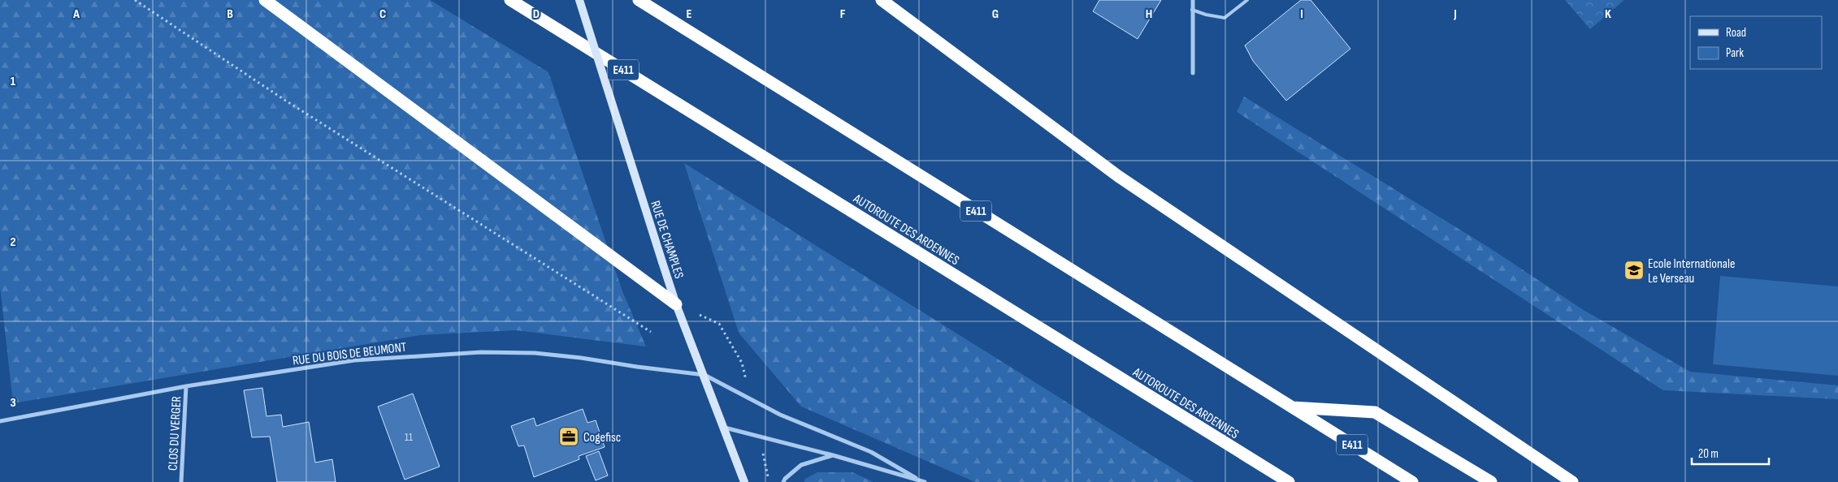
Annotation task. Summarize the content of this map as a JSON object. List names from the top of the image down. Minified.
{"streets":{"highway":["E411","AUTOROUTE DES ARDENNES"],"main road":["RUE DE CHAMPLES"],"street":["RUE DU BOIS DE BEUMONT","CLOS DU VERGER"]},"crossings":[["RUE DE CHAMPLES","RUE DU BOIS DE BEUMONT"],["RUE DU BOIS DE BEUMONT","CLOS DU VERGER"]],"places":{"school or university":["Ecole Internationale Le Verseau"],"office":["Cogefisc"]},"house_numbers":["11"],"legend":["Road","Park"],"scale_bar":"20 m","grid":{"columns":["A","B","C","D","E","F","G","H","I","J","K"],"rows":["1","2","3"]}}
